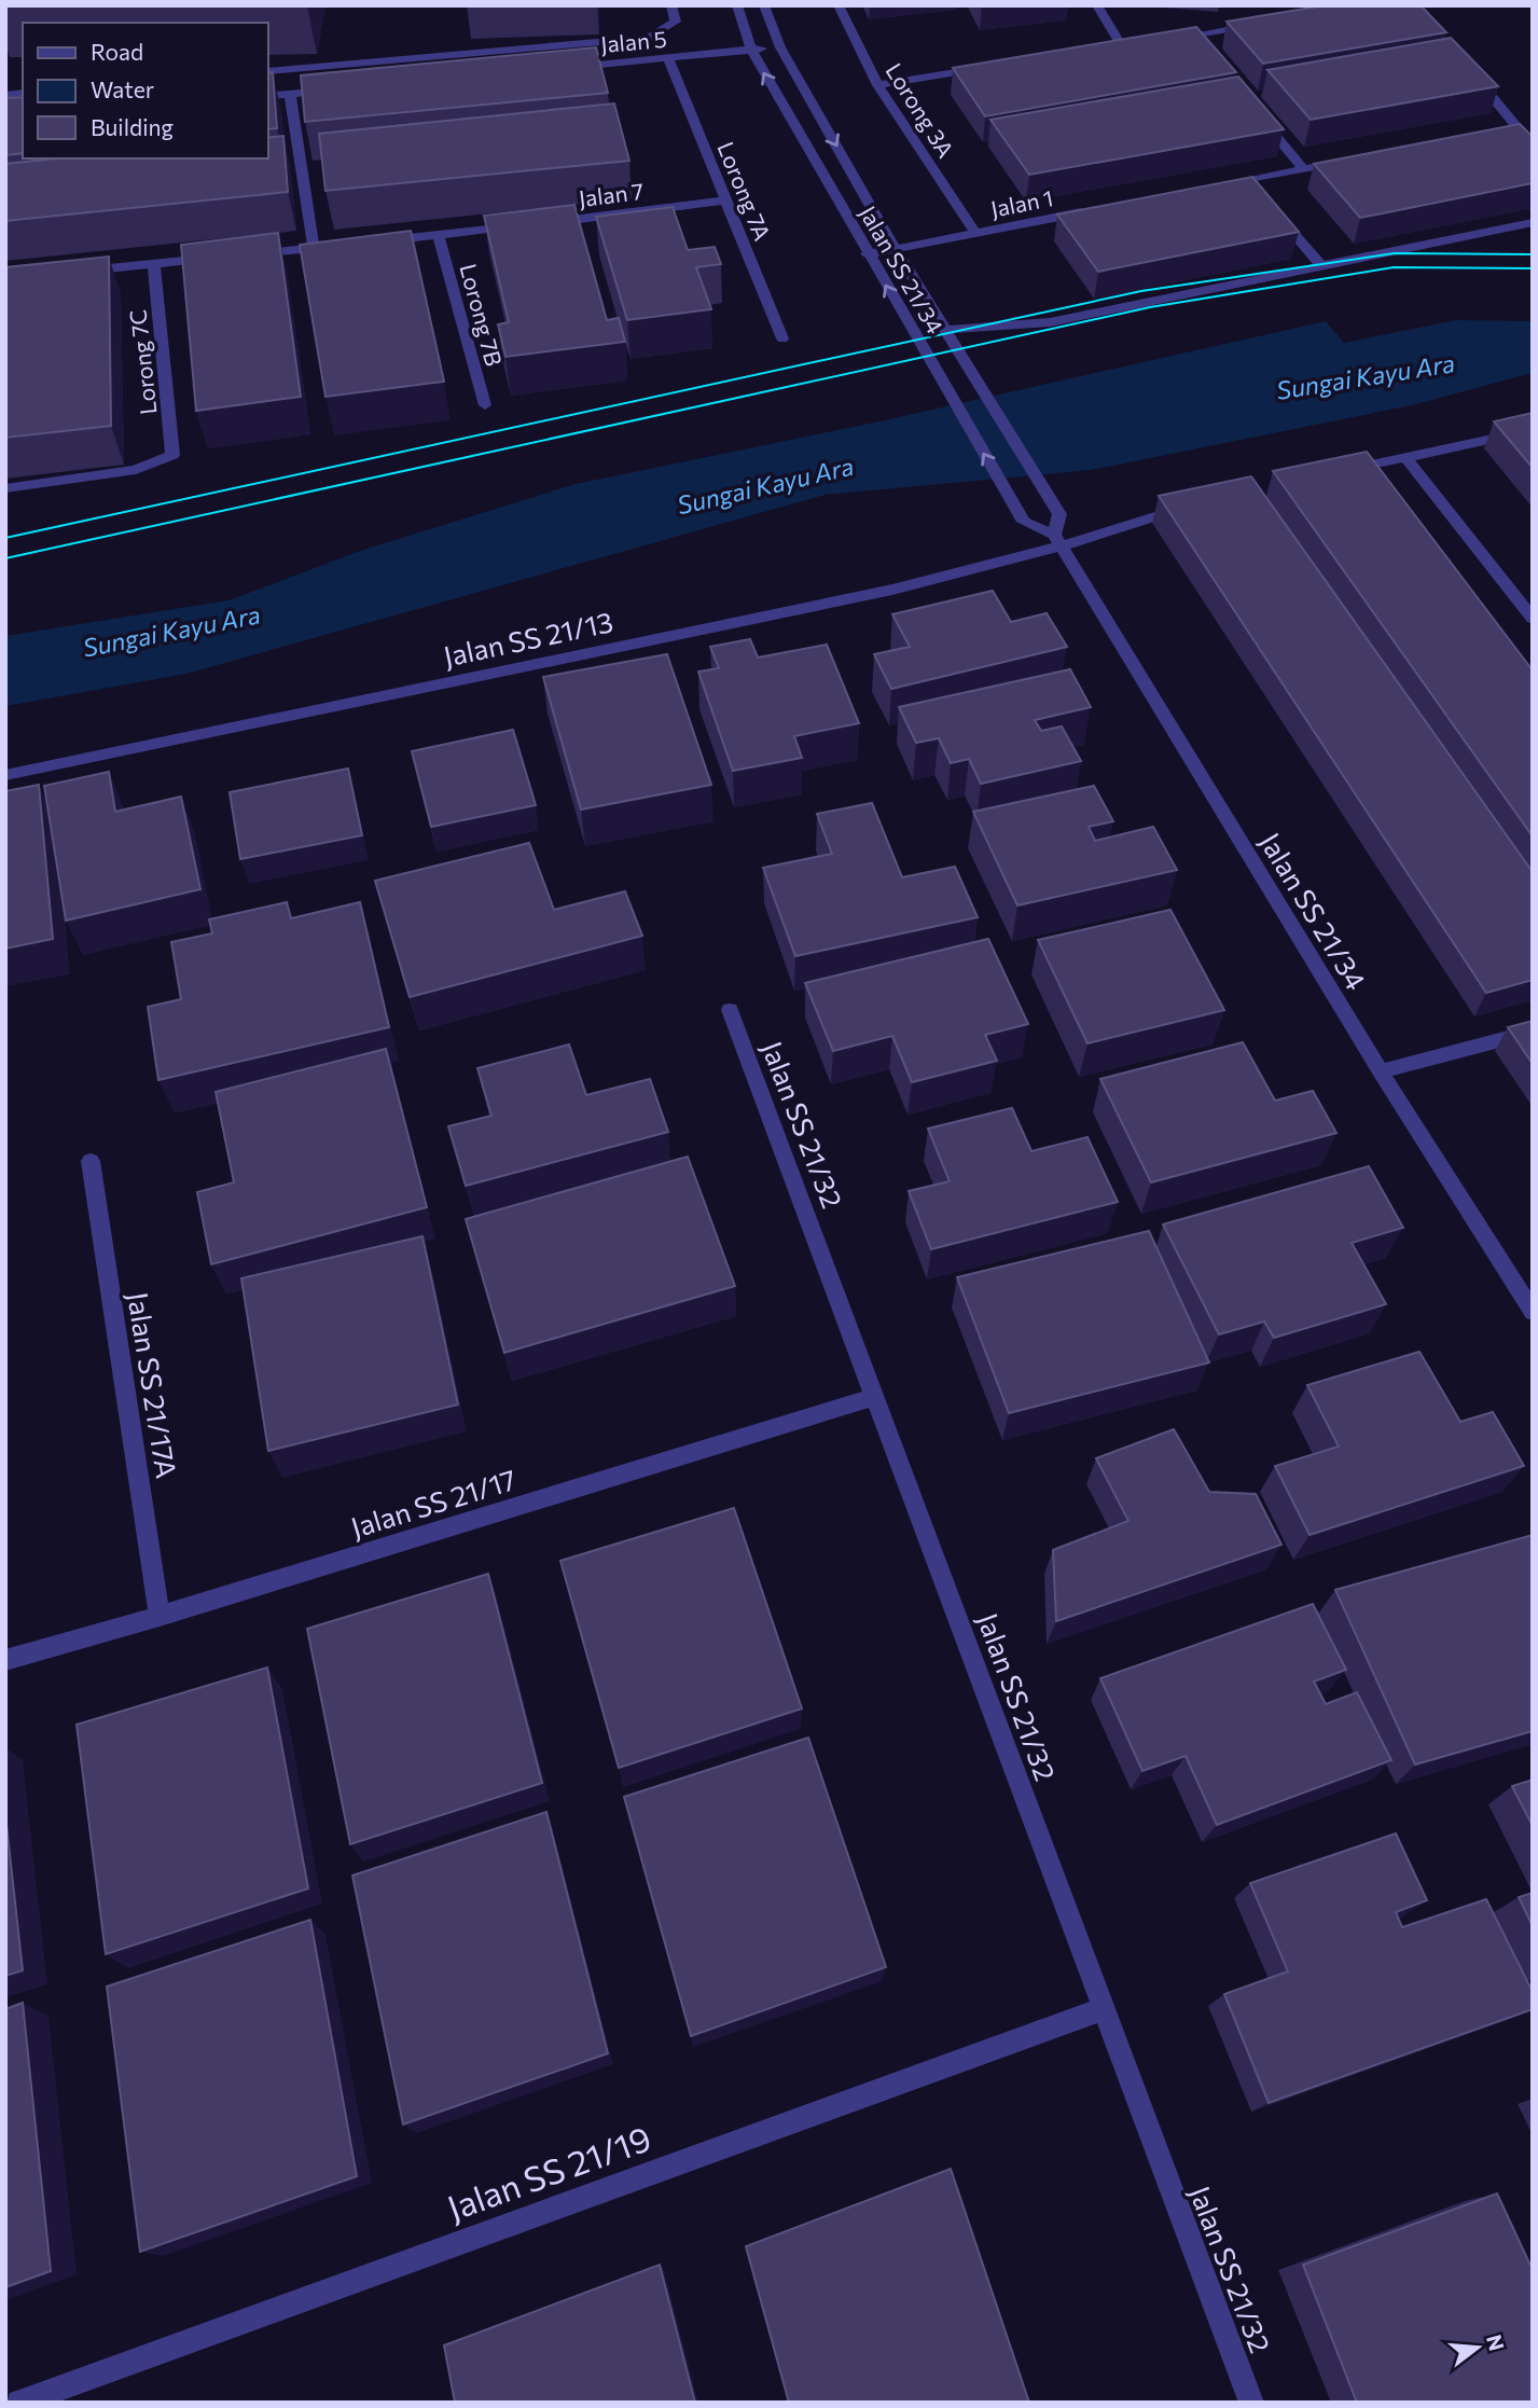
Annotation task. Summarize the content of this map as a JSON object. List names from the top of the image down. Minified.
{"streets":{"street":["Jalan 5","Lorong 3A","Lorong 7A","Jalan 7","Jalan 1","Jalan SS 21/34","Lorong 7B","Lorong 7C","Jalan SS 21/13","Jalan SS 21/32","Jalan SS 21/17A","Jalan SS 21/17","Jalan SS 21/19"]},"crossings":[["Jalan 5","Lorong 7A"],["Jalan 5","Jalan SS 21/34"],["Lorong 3A","Jalan 1"],["Lorong 7A","Jalan 7"],["Jalan 1","Jalan SS 21/34"],["Jalan SS 21/34","Jalan SS 21/13"],["Jalan SS 21/32","Jalan SS 21/17"],["Jalan SS 21/32","Jalan SS 21/19"],["Jalan SS 21/17A","Jalan SS 21/17"]],"water":["Sungai Kayu Ara"],"legend":["Road","Water","Building"],"north":"right"}
